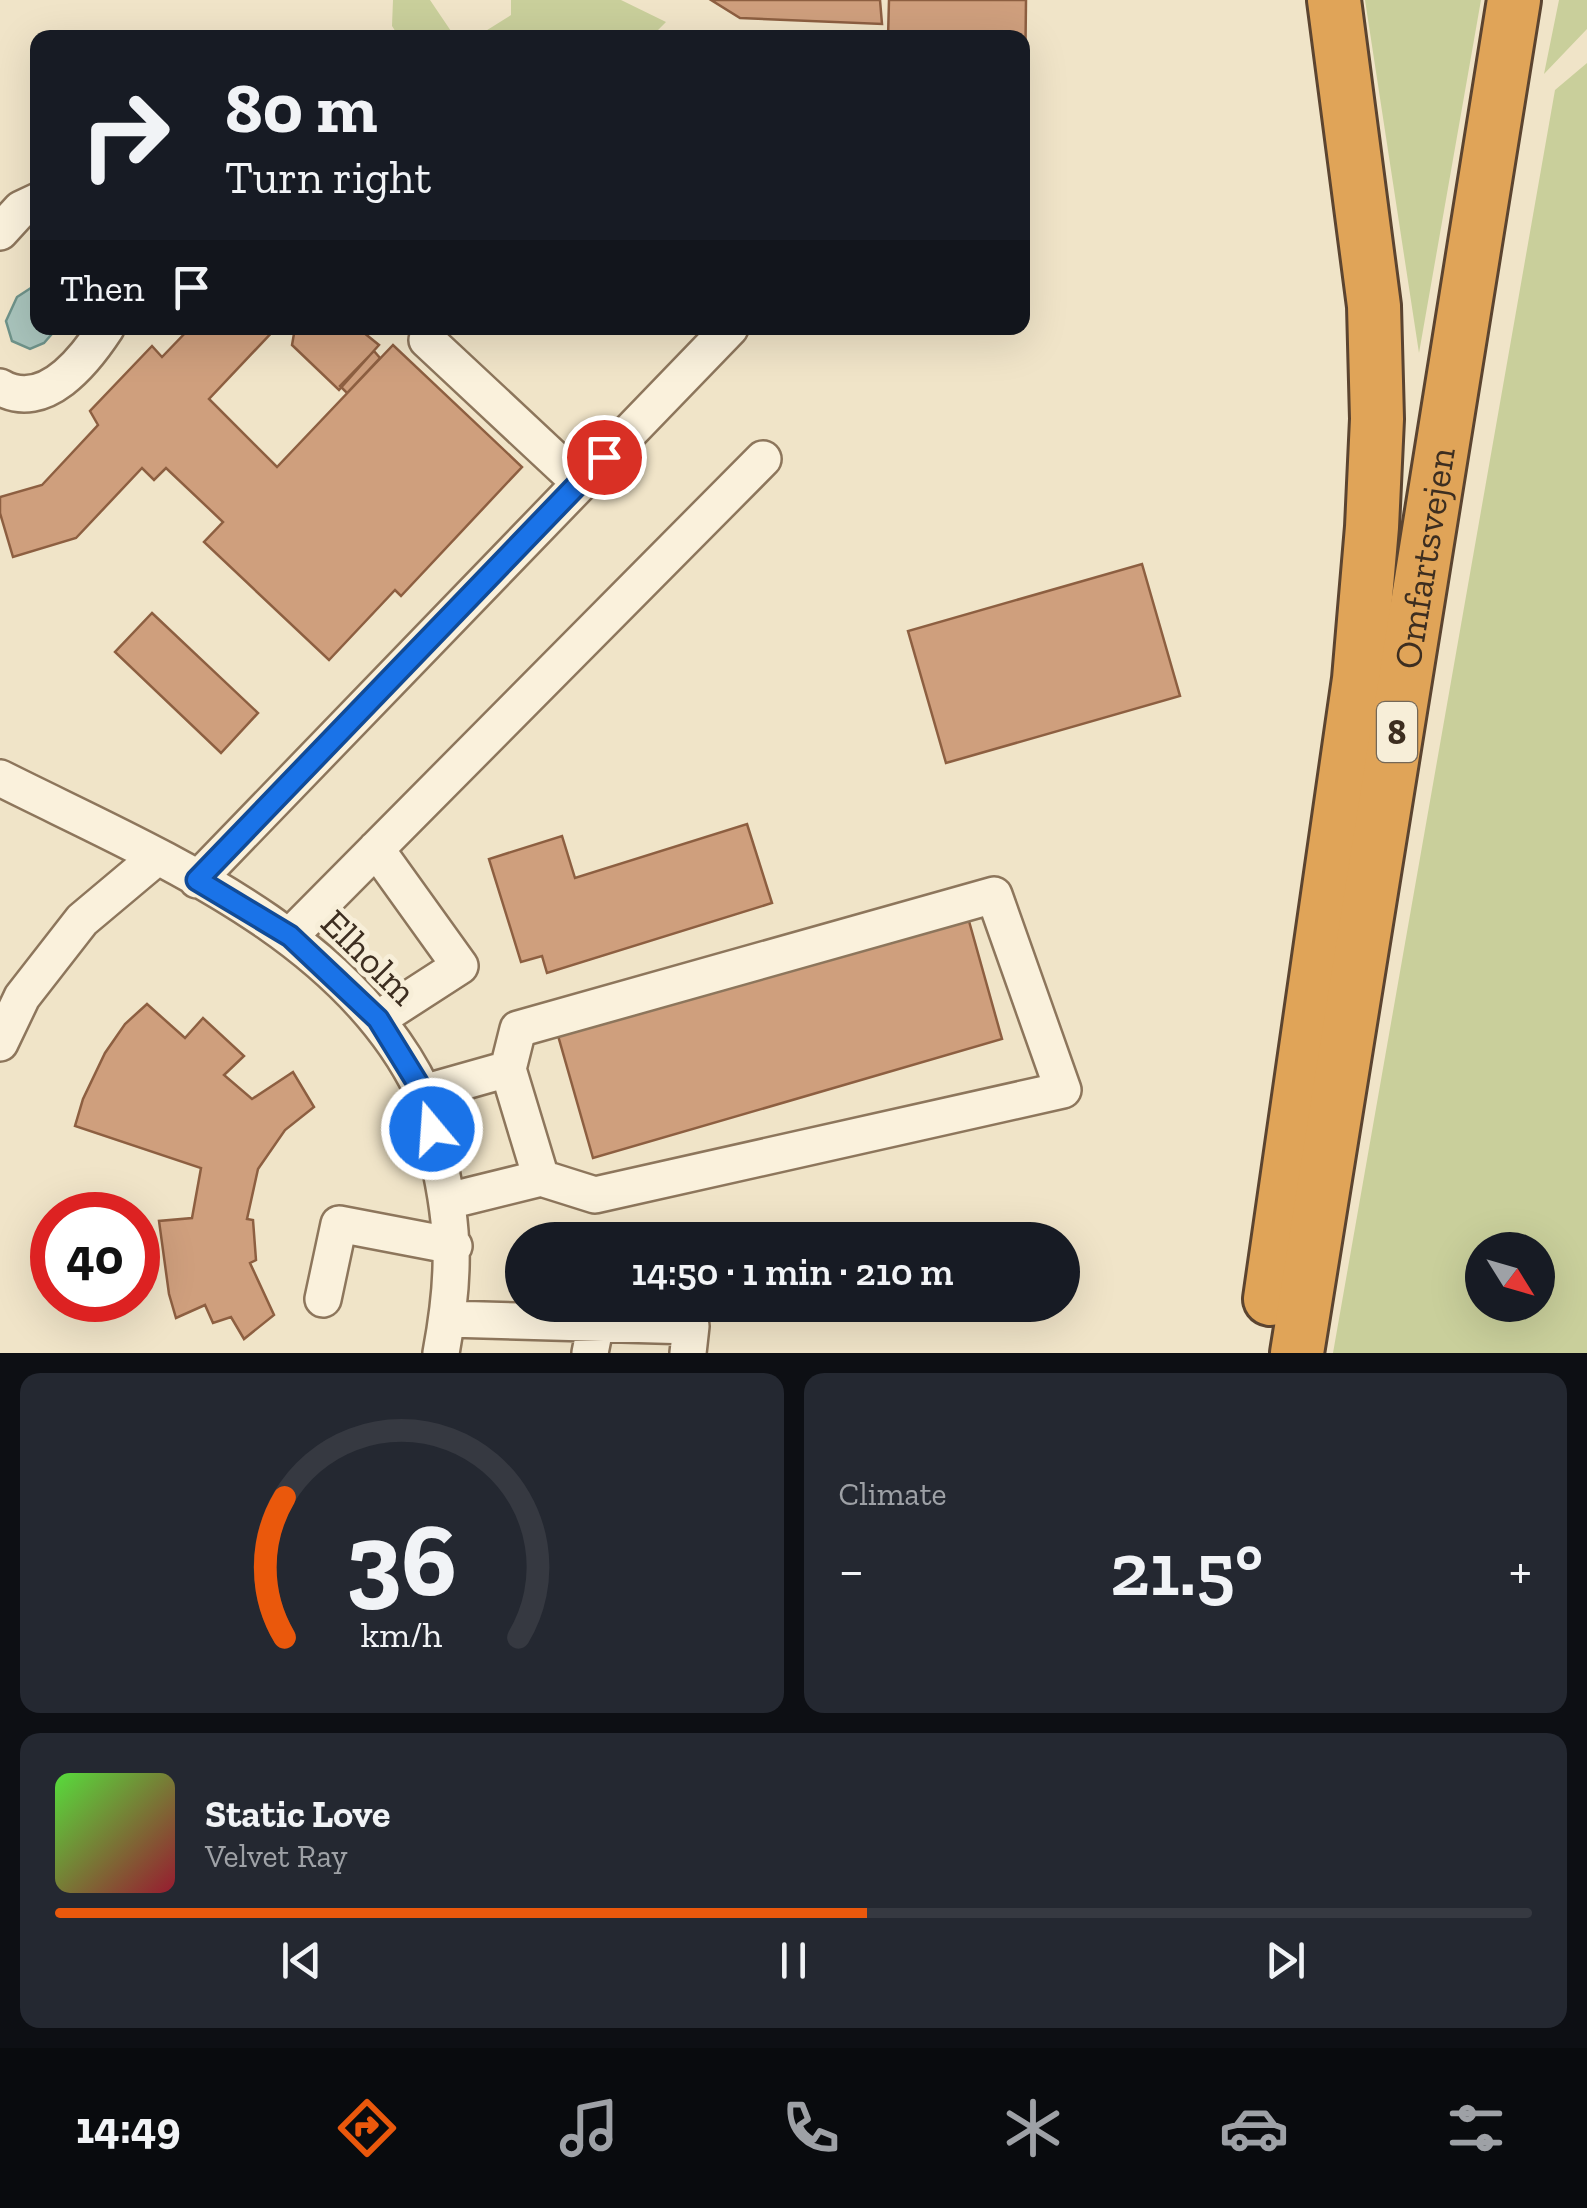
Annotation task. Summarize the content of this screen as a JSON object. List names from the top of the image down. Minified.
{"streets":{"highway":["Omfartsvejen","8"],"street":["Elholm"]},"north":"bottom right","page":{"turn":["80 m","Turn right"],"then":"Then","limit":"40","trip":"14:50 · 1 min · 210 m","tile":"Climate","heat":["−","21.5°","+"],"song":["Static Love","Velvet Ray"],"tabs":"14:49","gauge":["36","km/h"]}}
